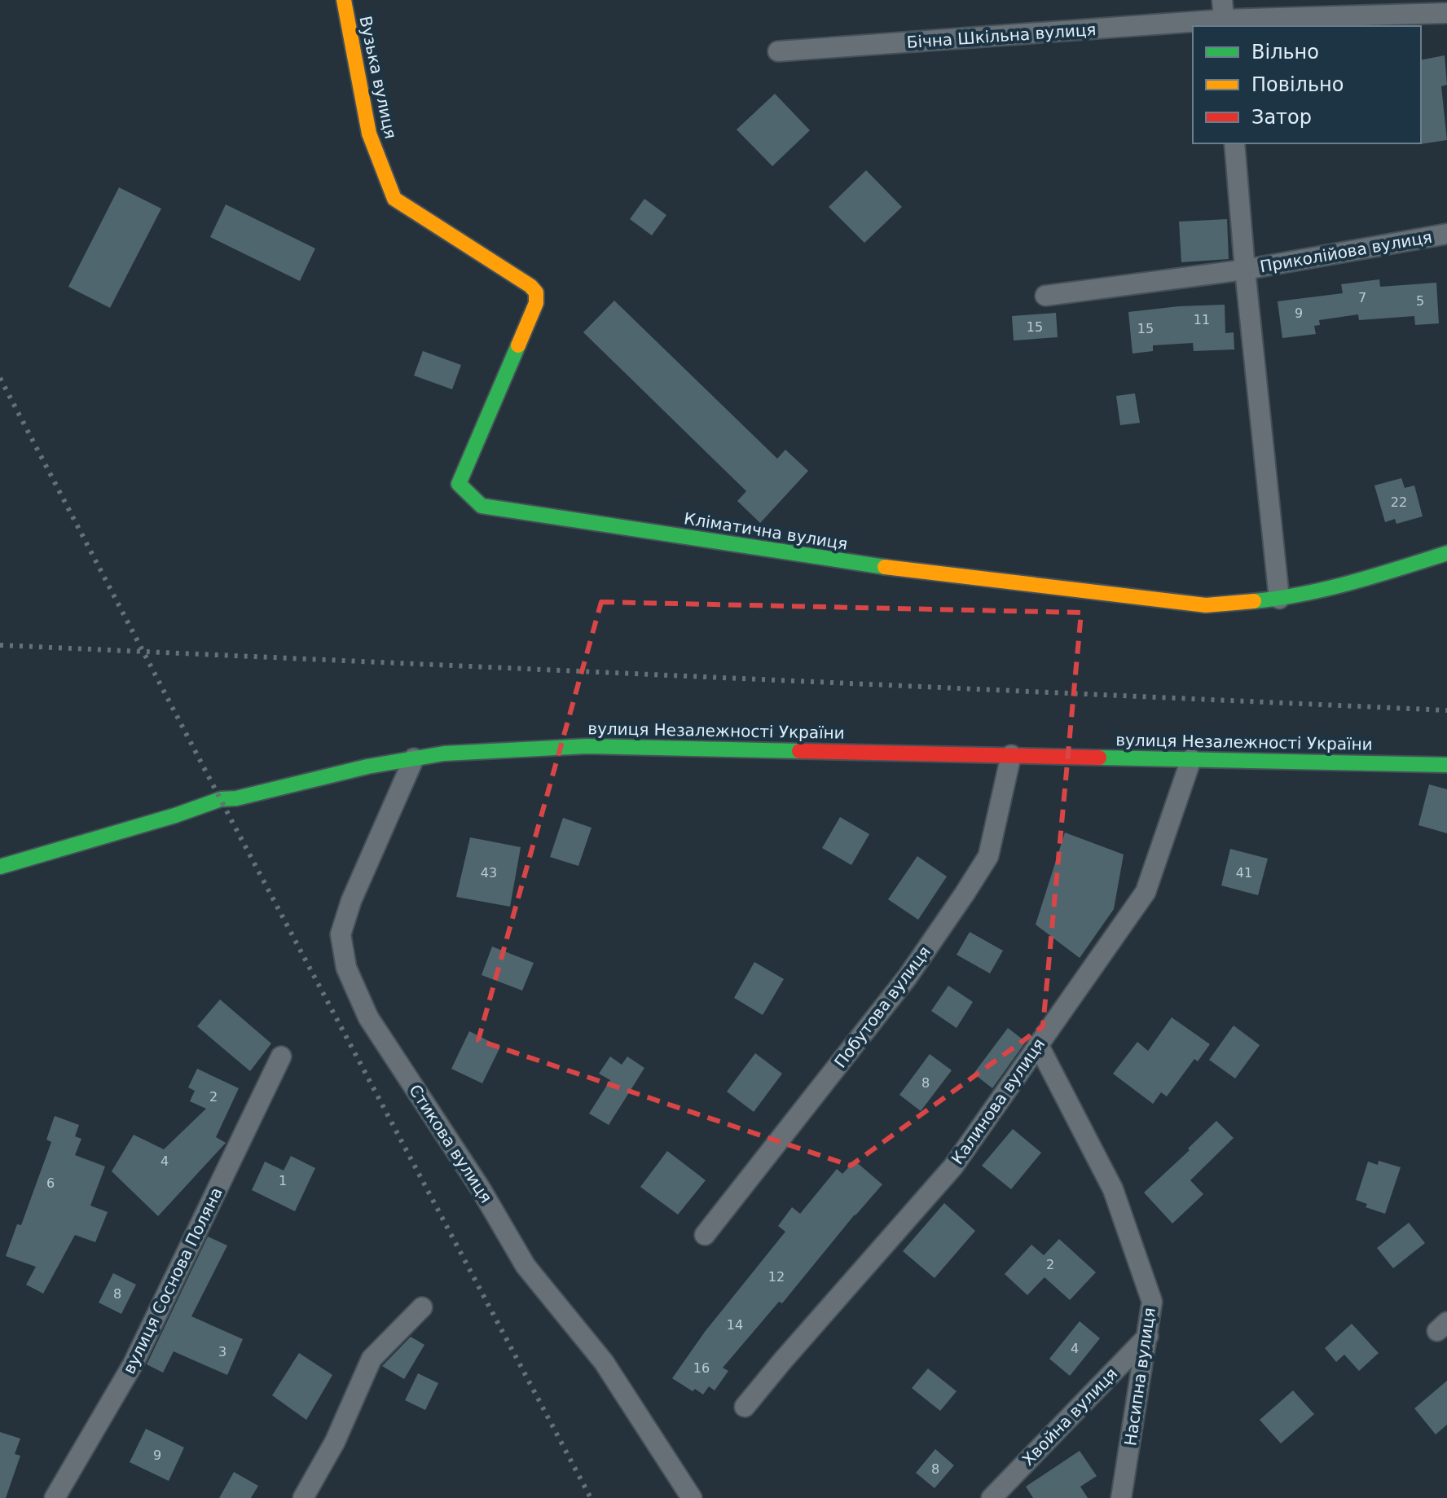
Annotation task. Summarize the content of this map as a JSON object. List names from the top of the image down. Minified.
{"streets":{"street":["Бічна Шкільна вулиця","Вузька вулиця","Приколійова вулиця","Кліматична вулиця","вулиця Незалежності України","Побутова вулиця","Калинова вулиця","Стикова вулиця","вулиця Соснова Поляна","Насипна вулиця","Хвойна вулиця"]},"crossings":[["Вузька вулиця","Кліматична вулиця"],["вулиця Незалежності України","Побутова вулиця"],["вулиця Незалежності України","Калинова вулиця"],["вулиця Незалежності України","Стикова вулиця"],["Калинова вулиця","Насипна вулиця"],["Насипна вулиця","Хвойна вулиця"]],"house_numbers":["7","5","9","11","15","15","22","43","41","8","2","4","1","6","2","12","8","14","4","3","16","9","8"],"legend":["Вільно","Повільно","Затор"]}
